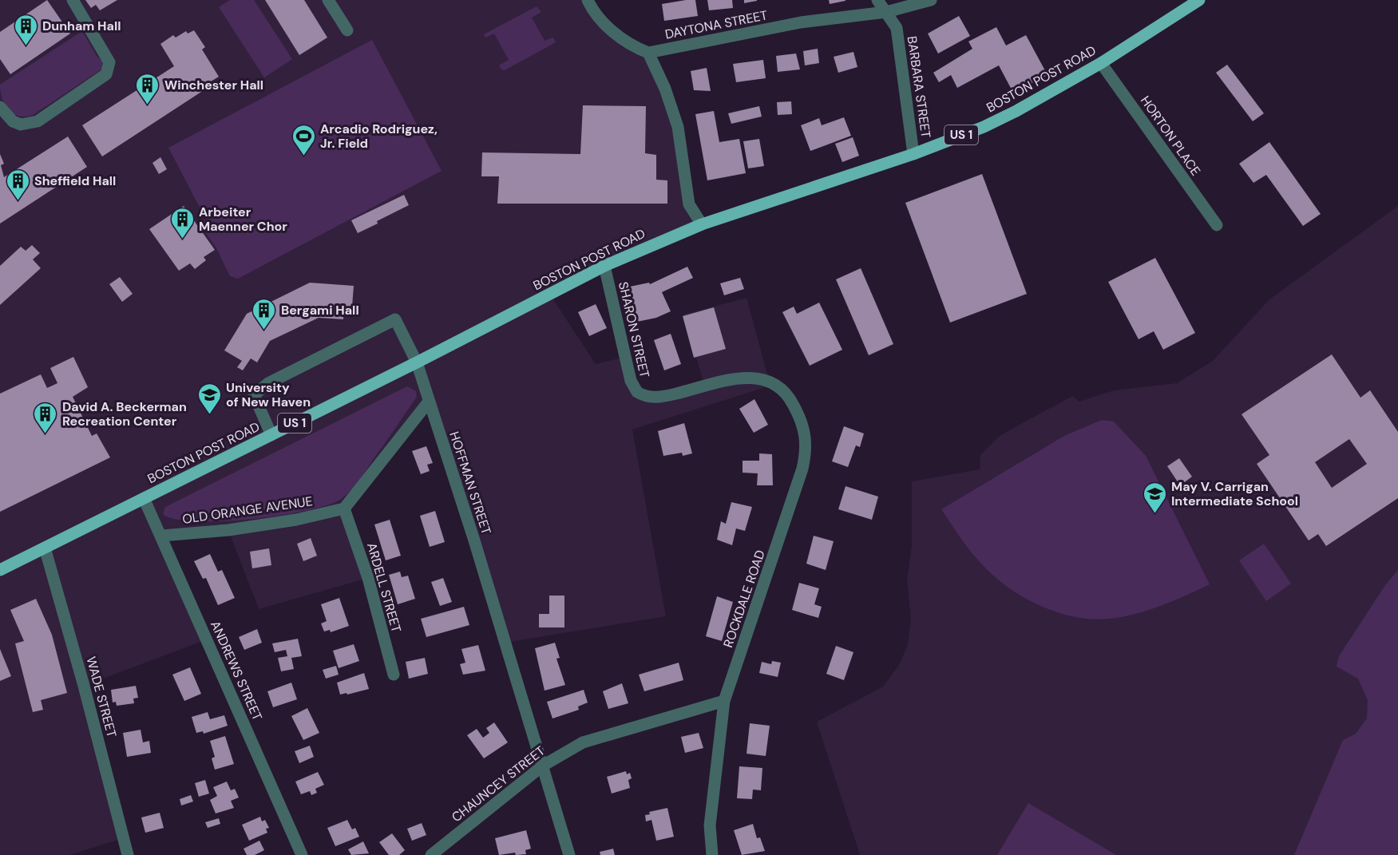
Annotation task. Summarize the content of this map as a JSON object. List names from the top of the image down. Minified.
{"streets":{"main road":["BOSTON POST ROAD","US 1"],"street":["DAYTONA STREET","BARBARA STREET","HORTON PLACE","SHARON STREET","HOFFMAN STREET","OLD ORANGE AVENUE","ARDELL STREET","ROCKDALE ROAD","ANDREWS STREET","WADE STREET","CHAUNCEY STREET"]},"crossings":[["DAYTONA STREET","BARBARA STREET"],["BOSTON POST ROAD","BARBARA STREET"],["BOSTON POST ROAD","HORTON PLACE"],["BOSTON POST ROAD","SHARON STREET"],["BOSTON POST ROAD","HOFFMAN STREET"],["BOSTON POST ROAD","ANDREWS STREET"],["BOSTON POST ROAD","WADE STREET"],["SHARON STREET","ROCKDALE ROAD"],["HOFFMAN STREET","CHAUNCEY STREET"],["OLD ORANGE AVENUE","ARDELL STREET"],["OLD ORANGE AVENUE","ANDREWS STREET"],["ROCKDALE ROAD","CHAUNCEY STREET"]],"places":{"building":["Dunham Hall","Winchester Hall","Sheffield Hall","Arbeiter Maenner Chor","Bergami Hall","David A. Beckerman Recreation Center"],"sports":["Arcadio Rodriguez, Jr. Field"],"school or university":["University of New Haven","May V. Carrigan Intermediate School"]}}
